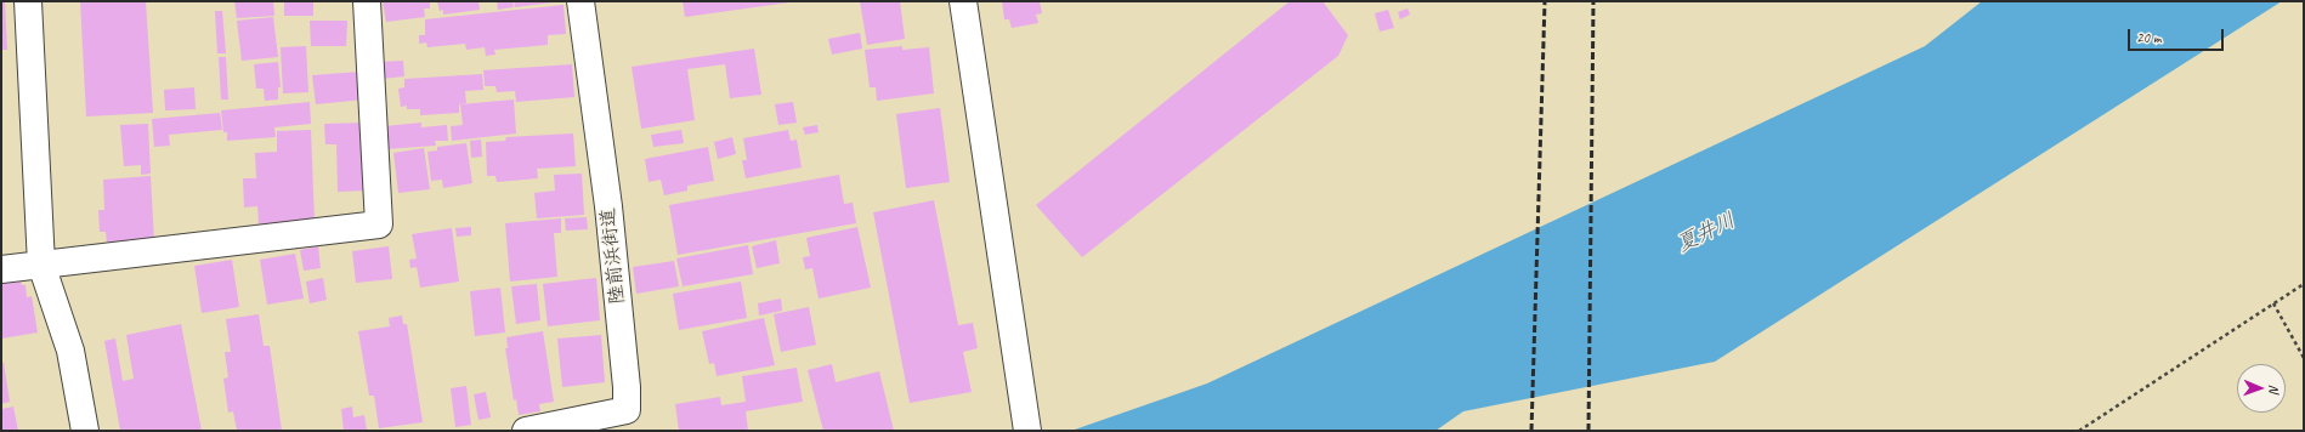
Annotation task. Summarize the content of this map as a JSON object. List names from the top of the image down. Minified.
{"streets":{"street":["陸前浜街道"]},"water":["夏井川"],"scale_bar":"20 m","north":"right"}
